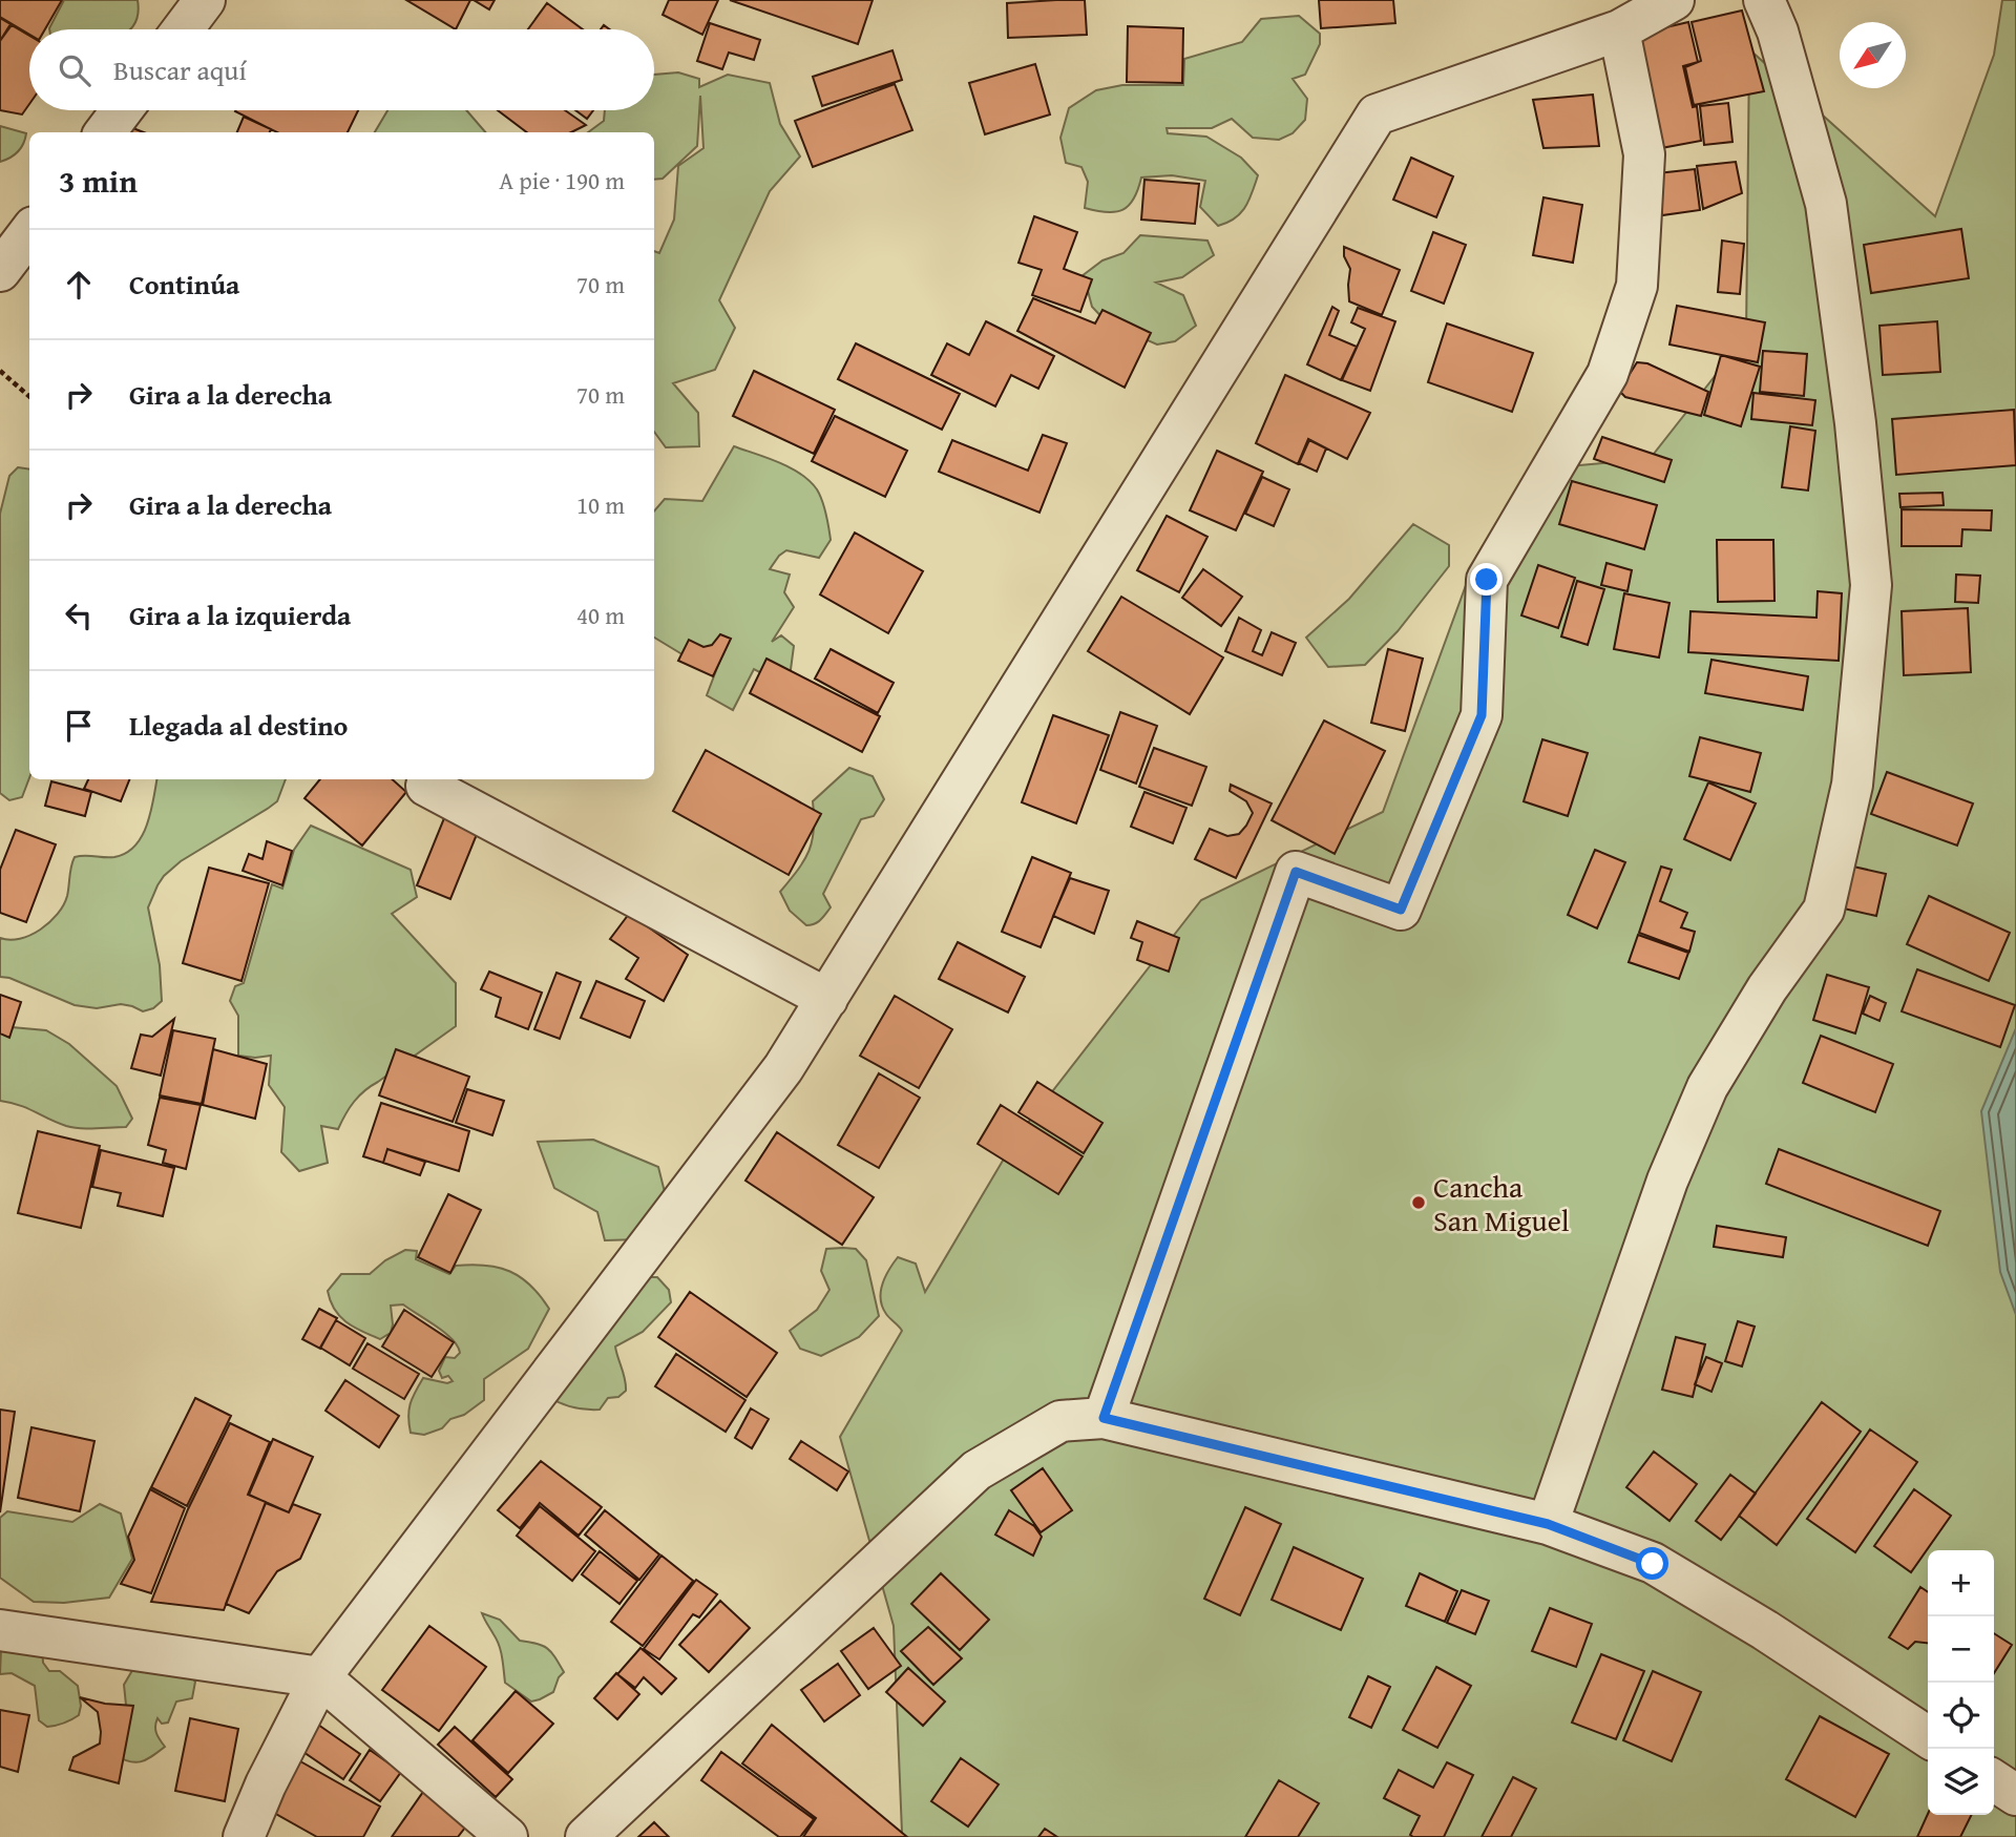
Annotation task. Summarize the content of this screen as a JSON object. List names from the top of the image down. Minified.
{"places":["Cancha San Miguel"],"north":"bottom left","page":{"search":"Buscar aquí","heading":["3 min","A pie · 190 m"],"list":[["Continúa","70 m"],["Gira a la derecha","70 m"],["Gira a la derecha","10 m"],["Gira a la izquierda","40 m"],"Llegada al destino"],"map_buttons":["+","−"]}}
